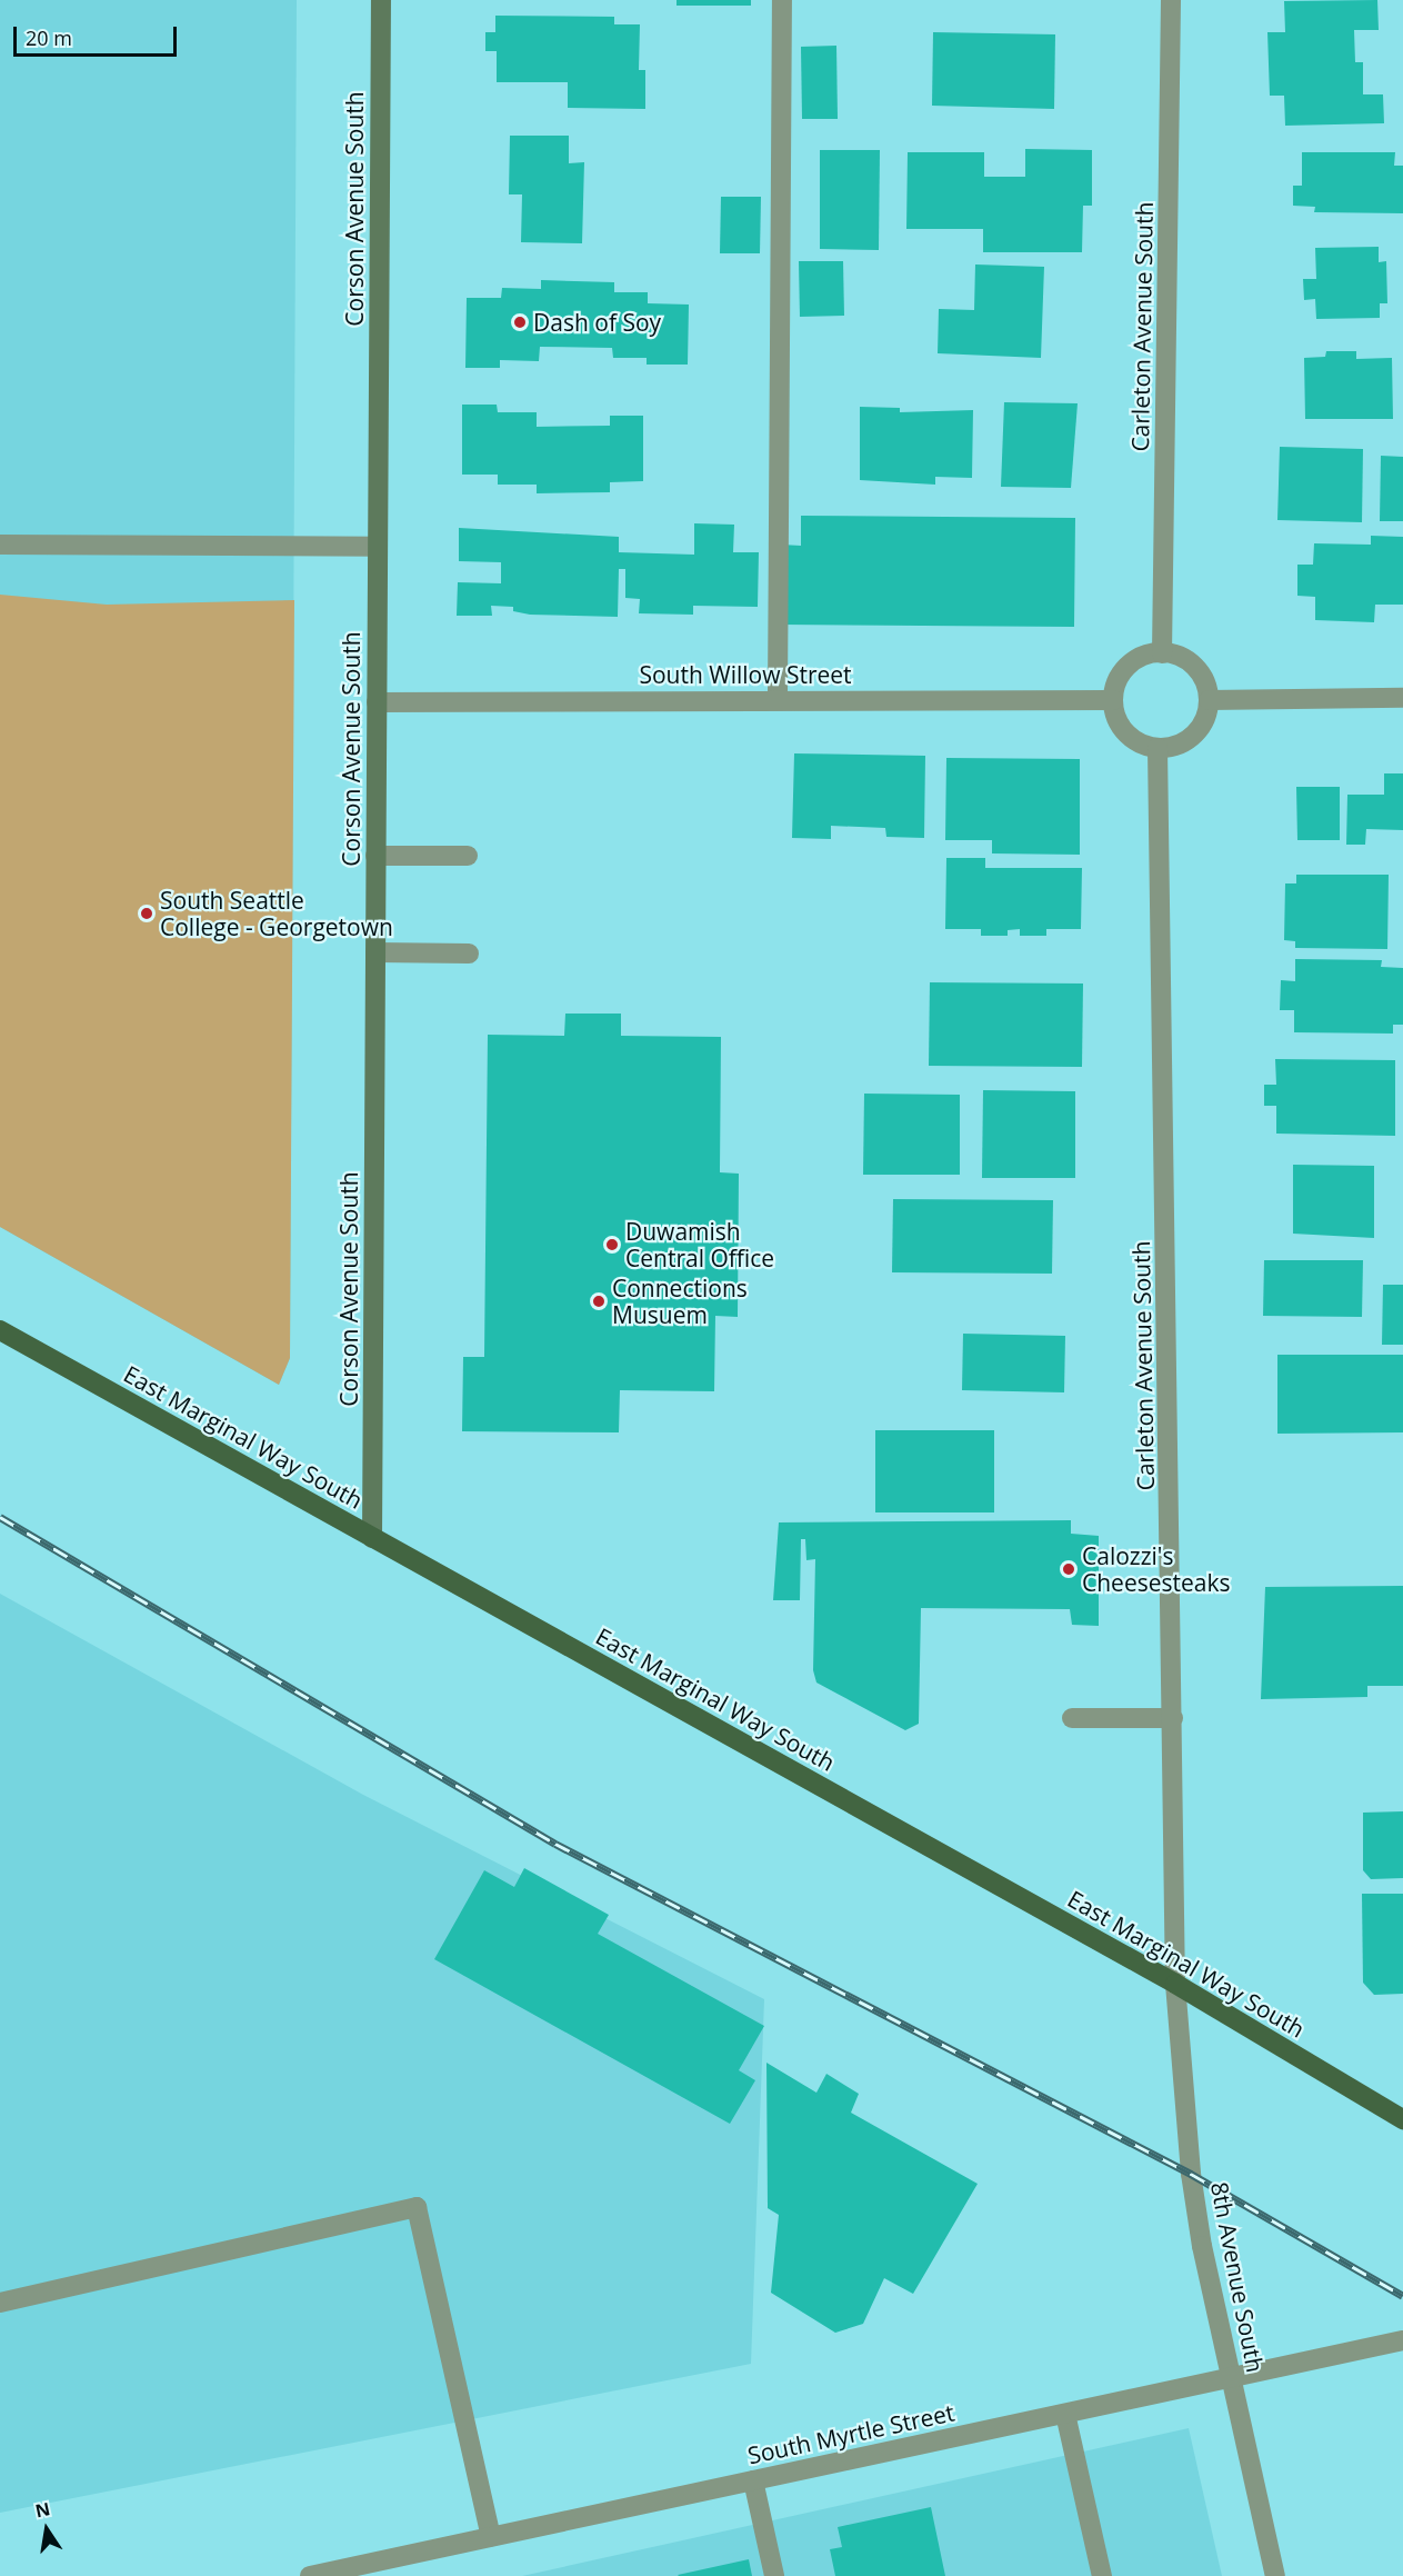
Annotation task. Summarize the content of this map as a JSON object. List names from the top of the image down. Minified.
{"streets":{"main road":["East Marginal Way South"],"street":["Corson Avenue South","Carleton Avenue South","South Willow Street","8th Avenue South","South Myrtle Street"]},"crossings":[["Corson Avenue South","South Willow Street"],["Corson Avenue South","East Marginal Way South"],["Carleton Avenue South","South Willow Street"],["Carleton Avenue South","East Marginal Way South"],["Carleton Avenue South","8th Avenue South"],["East Marginal Way South","8th Avenue South"],["8th Avenue South","South Myrtle Street"]],"places":["Dash of Soy","South Seattle College - Georgetown","Duwamish Central Office","Connections Musuem","Calozzi's Cheesesteaks"],"scale_bar":"20 m","north":"top"}
